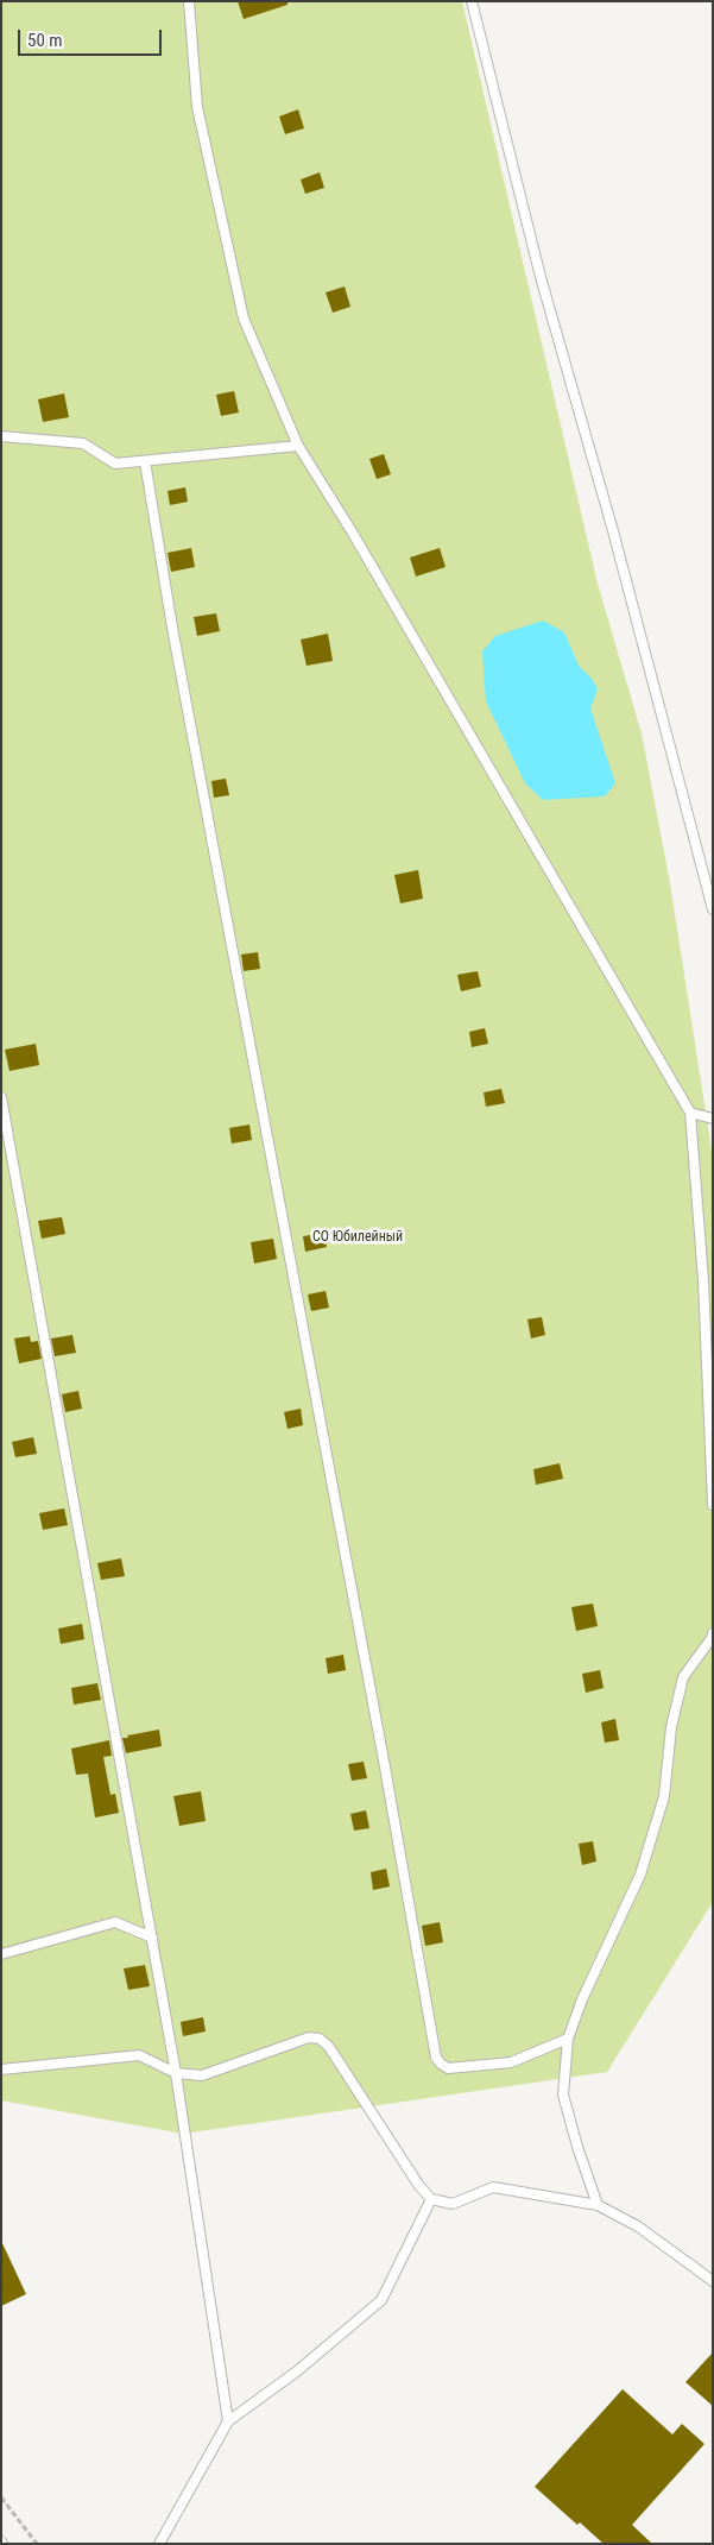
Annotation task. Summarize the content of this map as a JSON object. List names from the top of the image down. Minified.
{"parks":["СО Юбилейный"],"scale_bar":"50 m"}
